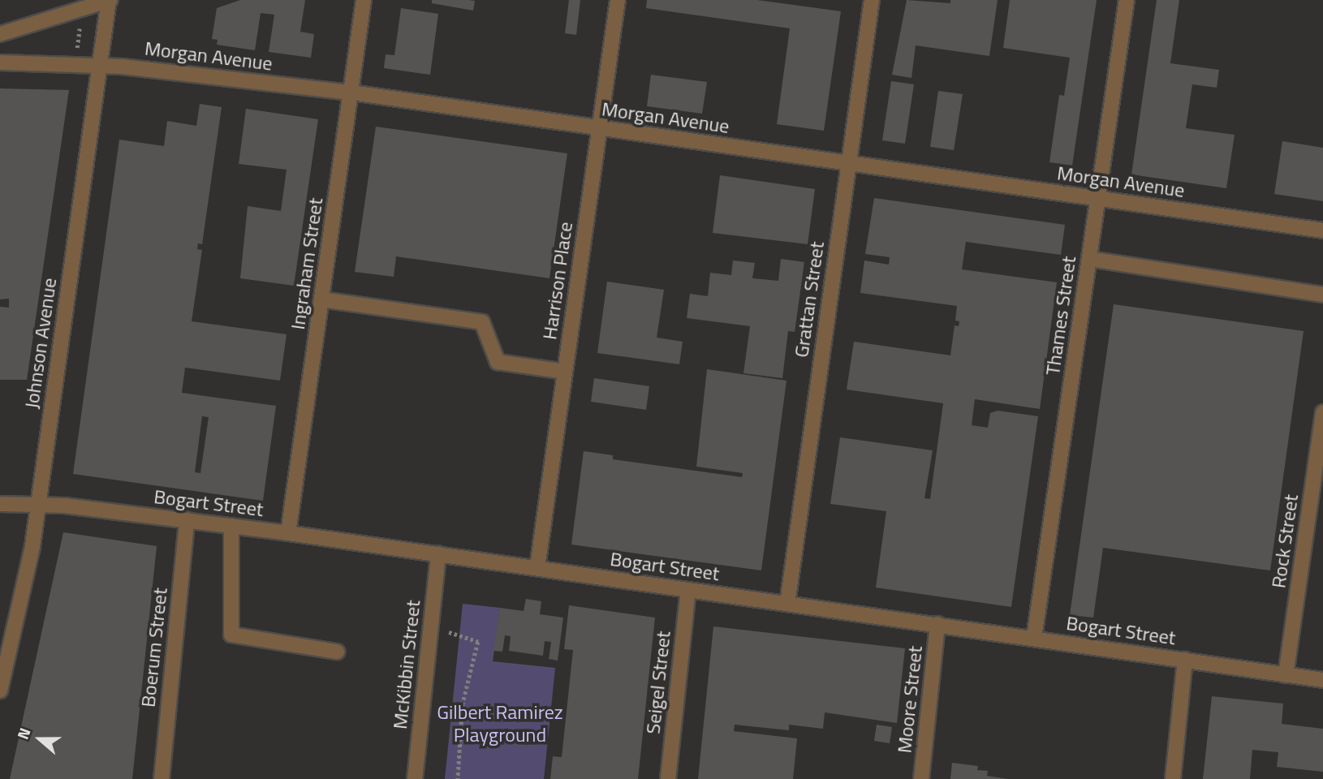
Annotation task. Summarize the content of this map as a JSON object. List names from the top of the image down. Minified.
{"streets":{"street":["Morgan Avenue","Ingraham Street","Harrison Place","Grattan Street","Thames Street","Johnson Avenue","Bogart Street","Rock Street","Boerum Street","McKibbin Street","Seigel Street","Moore Street"]},"crossings":[["Morgan Avenue","Ingraham Street"],["Morgan Avenue","Harrison Place"],["Morgan Avenue","Grattan Street"],["Morgan Avenue","Thames Street"],["Morgan Avenue","Johnson Avenue"],["Ingraham Street","Bogart Street"],["Harrison Place","Bogart Street"],["Grattan Street","Bogart Street"],["Thames Street","Bogart Street"],["Johnson Avenue","Bogart Street"],["Bogart Street","Rock Street"],["Bogart Street","Boerum Street"],["Bogart Street","McKibbin Street"],["Bogart Street","Seigel Street"],["Bogart Street","Moore Street"]],"parks":["Gilbert Ramirez Playground"],"north":"left"}
